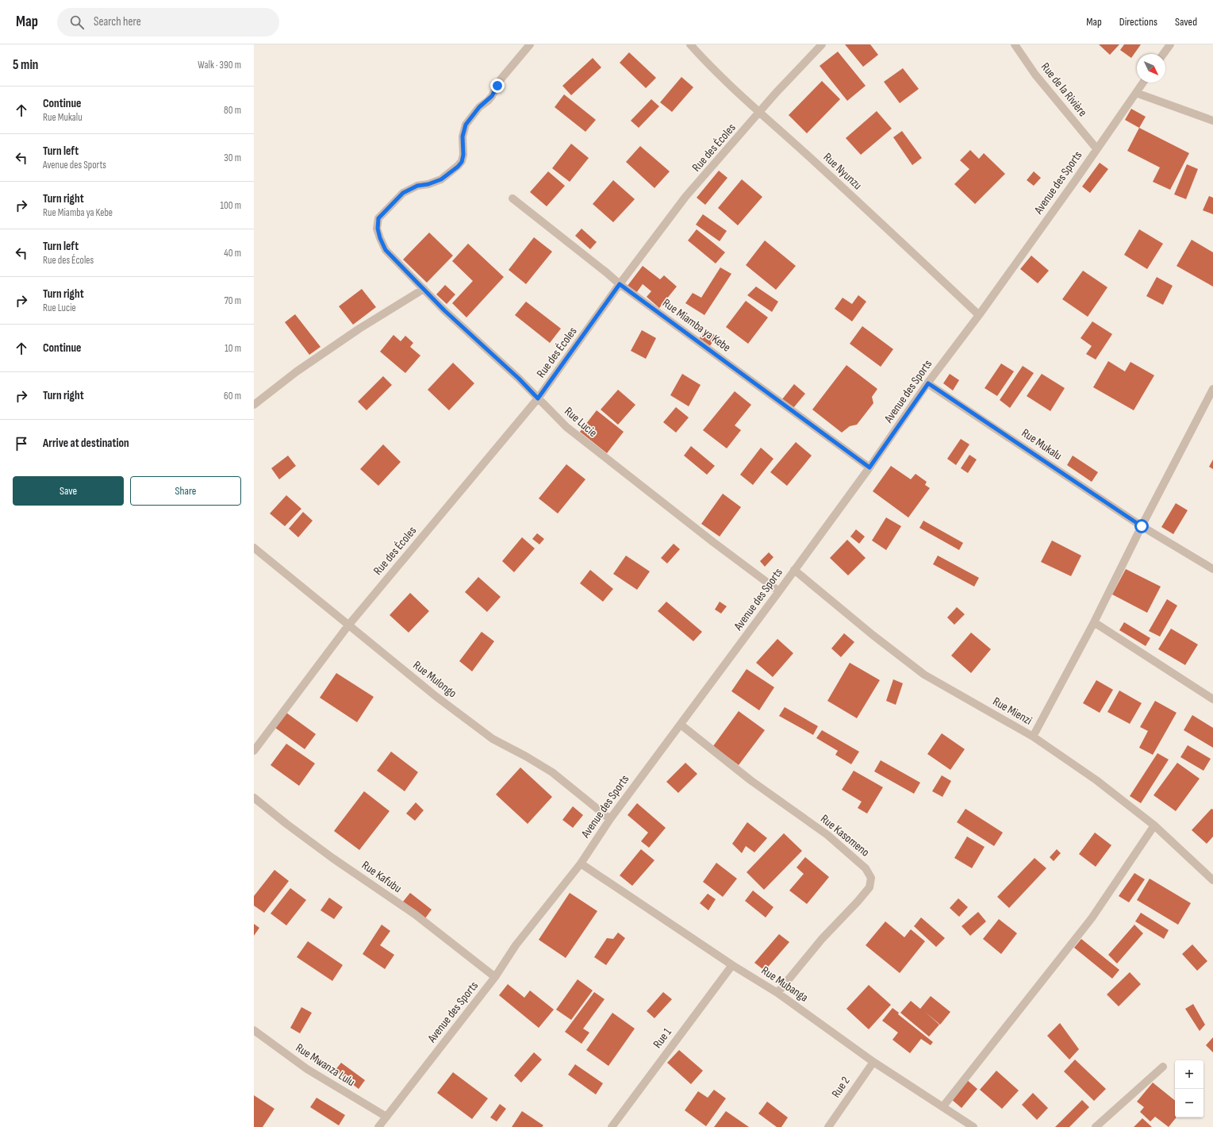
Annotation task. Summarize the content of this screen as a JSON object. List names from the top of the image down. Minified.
{"streets":{"street":["Rue de la Rivière","Rue des Écoles","Rue Nyunzu","Avenue des Sports","Rue Miamba ya Kebe","Rue Lucie","Rue Mukalu","Rue Mulongo","Rue Mienzi","Rue Kasomeno","Rue Kafubu","Rue Mubanga","Rue 1","Rue Mwanza Lulu","Rue 2"]},"crossings":[["Rue de la Rivière","Avenue des Sports"],["Rue des Écoles","Rue Nyunzu"],["Rue des Écoles","Rue Miamba ya Kebe"],["Rue des Écoles","Rue Lucie"],["Rue des Écoles","Rue Mulongo"],["Rue Nyunzu","Avenue des Sports"],["Avenue des Sports","Rue Miamba ya Kebe"],["Avenue des Sports","Rue Lucie"],["Avenue des Sports","Rue Mukalu"],["Avenue des Sports","Rue Mulongo"],["Avenue des Sports","Rue Mienzi"],["Avenue des Sports","Rue Kasomeno"],["Avenue des Sports","Rue Kafubu"],["Avenue des Sports","Rue Mubanga"],["Avenue des Sports","Rue Mwanza Lulu"],["Rue Kasomeno","Rue Mubanga"],["Rue Mubanga","Rue 1"],["Rue Mubanga","Rue 2"]],"north":"bottom right","page":{"header":"Map","search":"Search here","nav":["Map","Directions","Saved"],"heading":["5 min","Walk · 390 m"],"list":[["Continue","Rue Mukalu","80 m"],["Turn left","Avenue des Sports","30 m"],["Turn right","Rue Miamba ya Kebe","100 m"],["Turn left","Rue des Écoles","40 m"],["Turn right","Rue Lucie","70 m"],["Continue","10 m"],["Turn right","60 m"],"Arrive at destination"],"buttons":["Save","Share"],"map_buttons":["+","−"]}}
